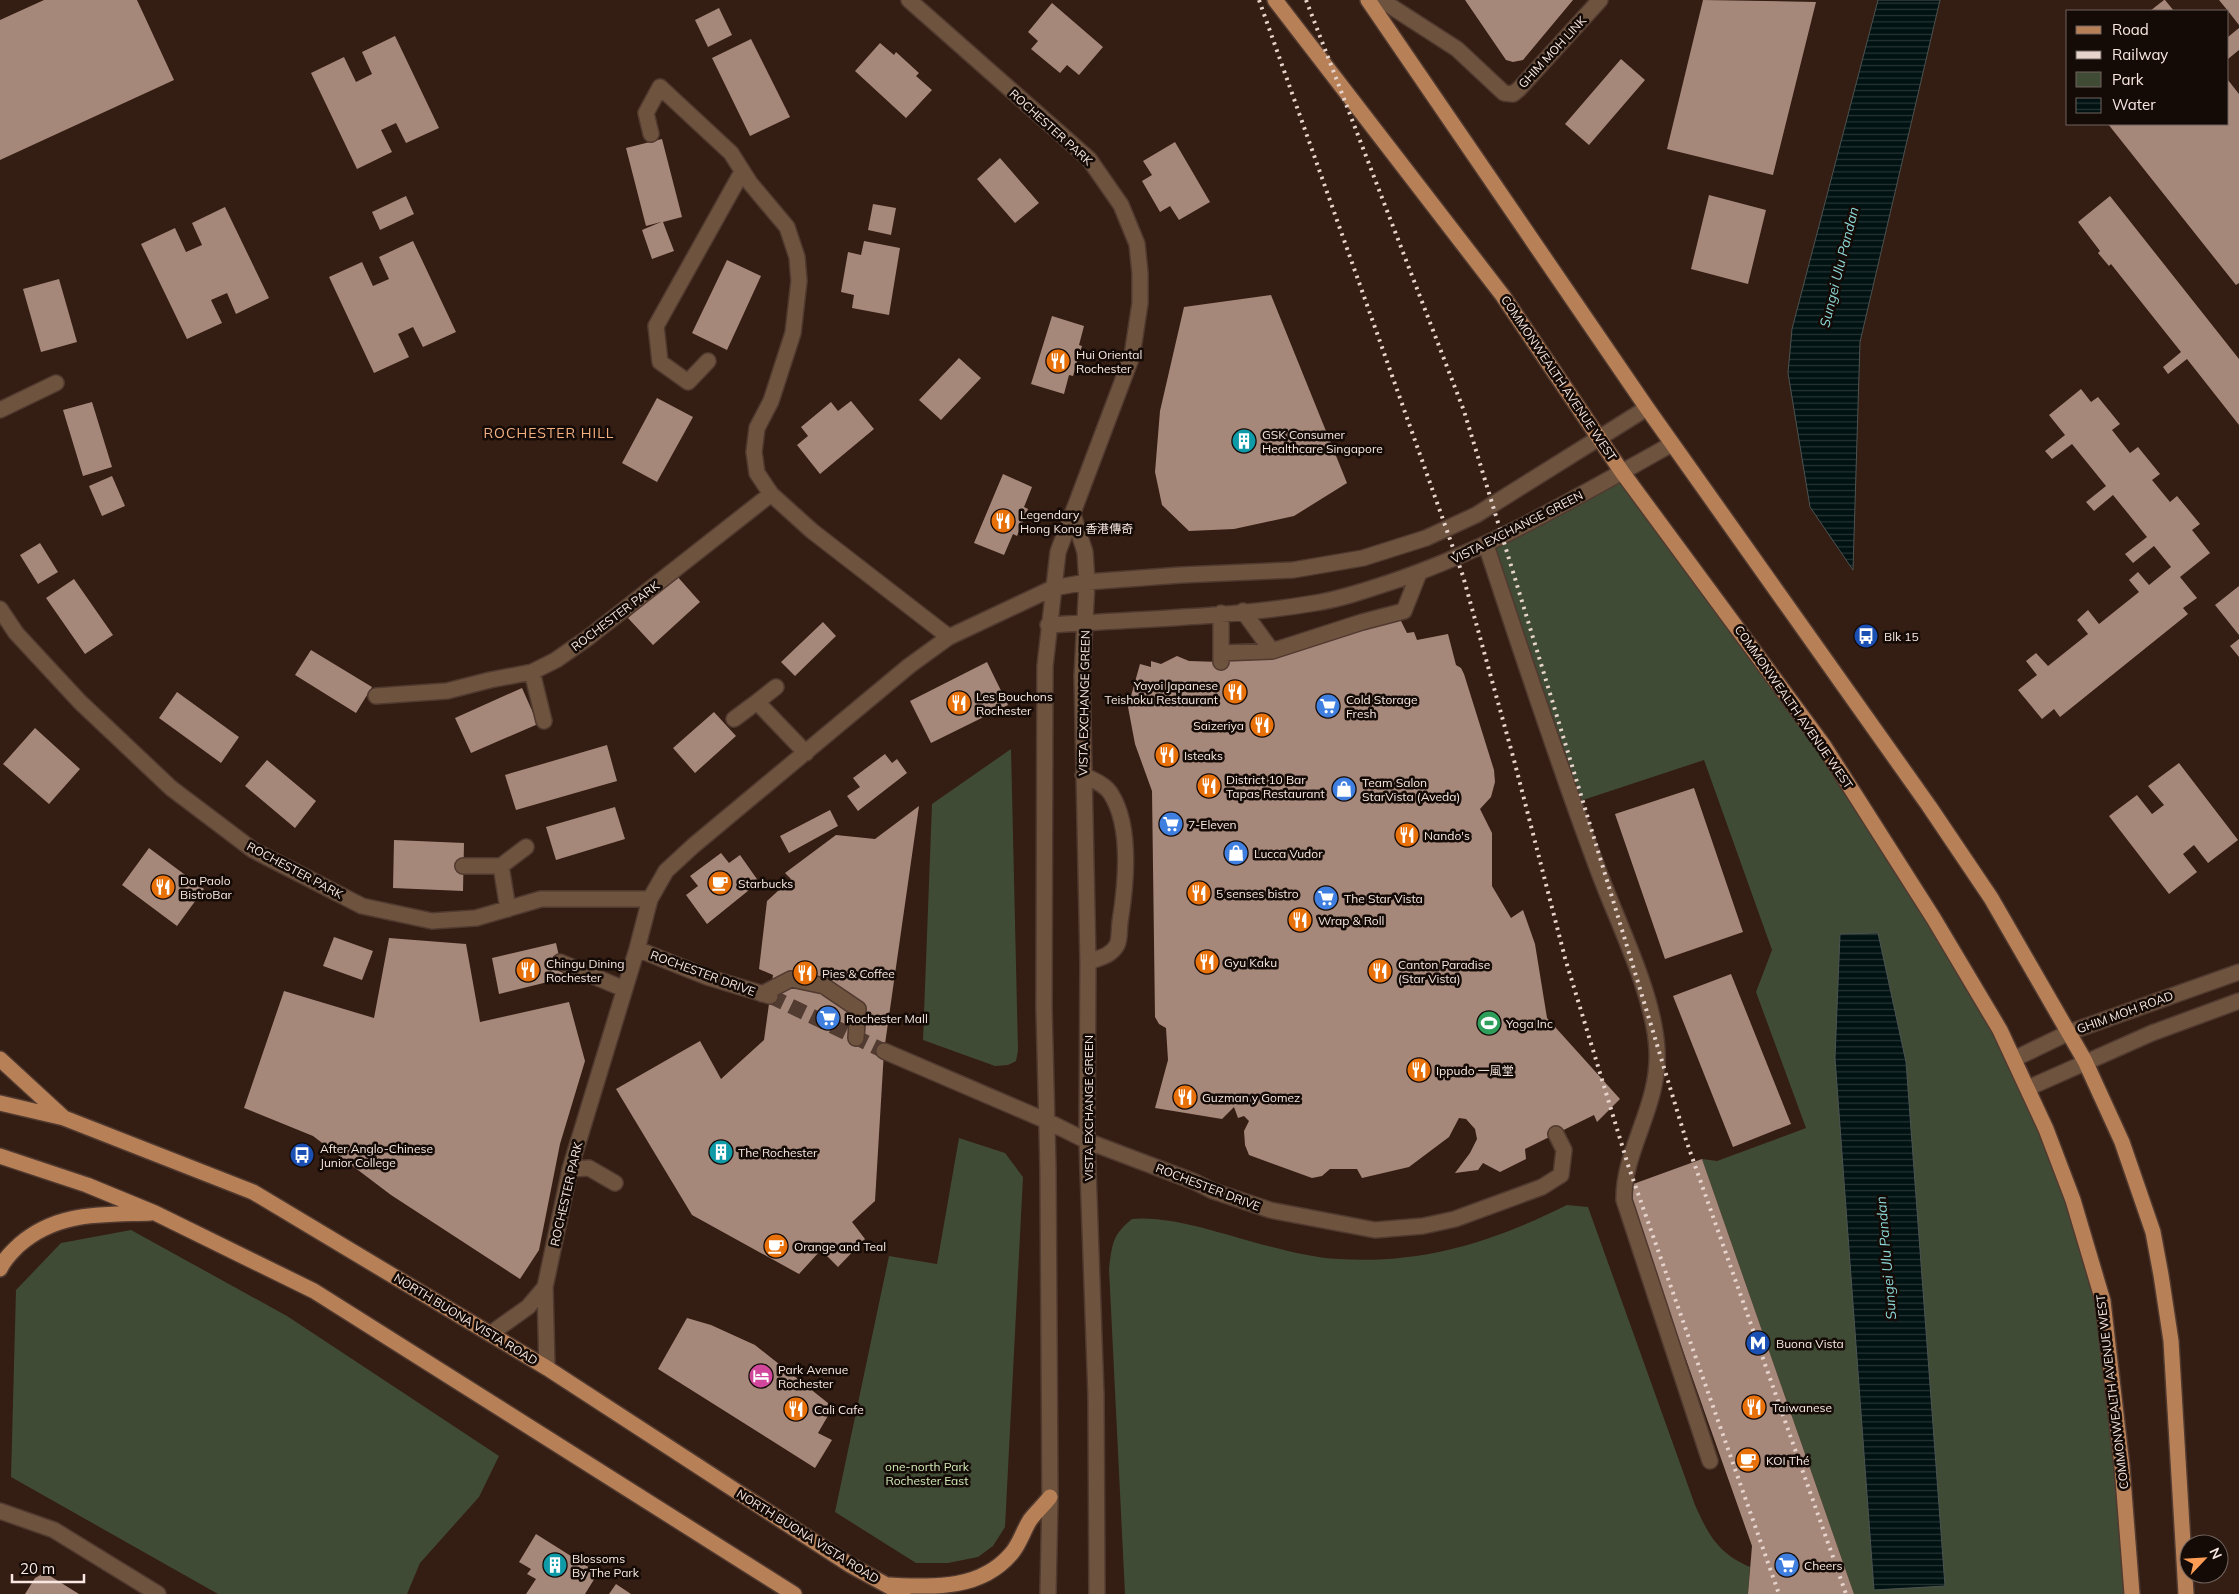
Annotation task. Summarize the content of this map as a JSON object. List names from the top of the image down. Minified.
{"streets":{"main road":["COMMONWEALTH AVENUE WEST","NORTH BUONA VISTA ROAD"],"street":["GHIM MOH LINK","ROCHESTER PARK","VISTA EXCHANGE GREEN","ROCHESTER DRIVE","GHIM MOH ROAD"]},"crossings":[["ROCHESTER PARK","ROCHESTER DRIVE"],["ROCHESTER PARK","NORTH BUONA VISTA ROAD"],["COMMONWEALTH AVENUE WEST","VISTA EXCHANGE GREEN"],["COMMONWEALTH AVENUE WEST","GHIM MOH ROAD"],["VISTA EXCHANGE GREEN","ROCHESTER DRIVE"]],"districts":["ROCHESTER HILL"],"water":["Sungei Ulu Pandan"],"parks":["one-north Park Rochester East"],"places":{"restaurant":["Hui Oriental Rochester","Legendary Hong Kong 香港傳奇","Yayoi Japanese Teishoku Restaurant","Les Bouchons Rochester","Saizeriya","Isteaks","District 10 Bar Tapas Restaurant","Nando's","Da Paolo BistroBar","5 senses bistro","Wrap & Roll","Gyu Kaku","Chingu Dining Rochester","Canton Paradise (Star Vista)","Pies & Coffee","Ippudo 一風堂","Guzman y Gomez","Taiwanese","Cali Cafe"],"building":["GSK Consumer Healthcare Singapore","The Rochester","Blossoms By The Park"],"bus stop":["Blk 15","After Anglo-Chinese Junior College"],"supermarket":["Cold Storage Fresh","7-Eleven","The Star Vista","Rochester Mall","Cheers"],"shop":["Team Salon StarVista (Aveda)","Lucca Vudor"],"cafe":["Starbucks","Orange and Teal","KOI Thé"],"sports":["Yoga Inc"],"metro station":["Buona Vista"],"hotel":["Park Avenue Rochester"]},"legend":["Road","Railway","Park","Water"],"scale_bar":"20 m","north":"top right"}
